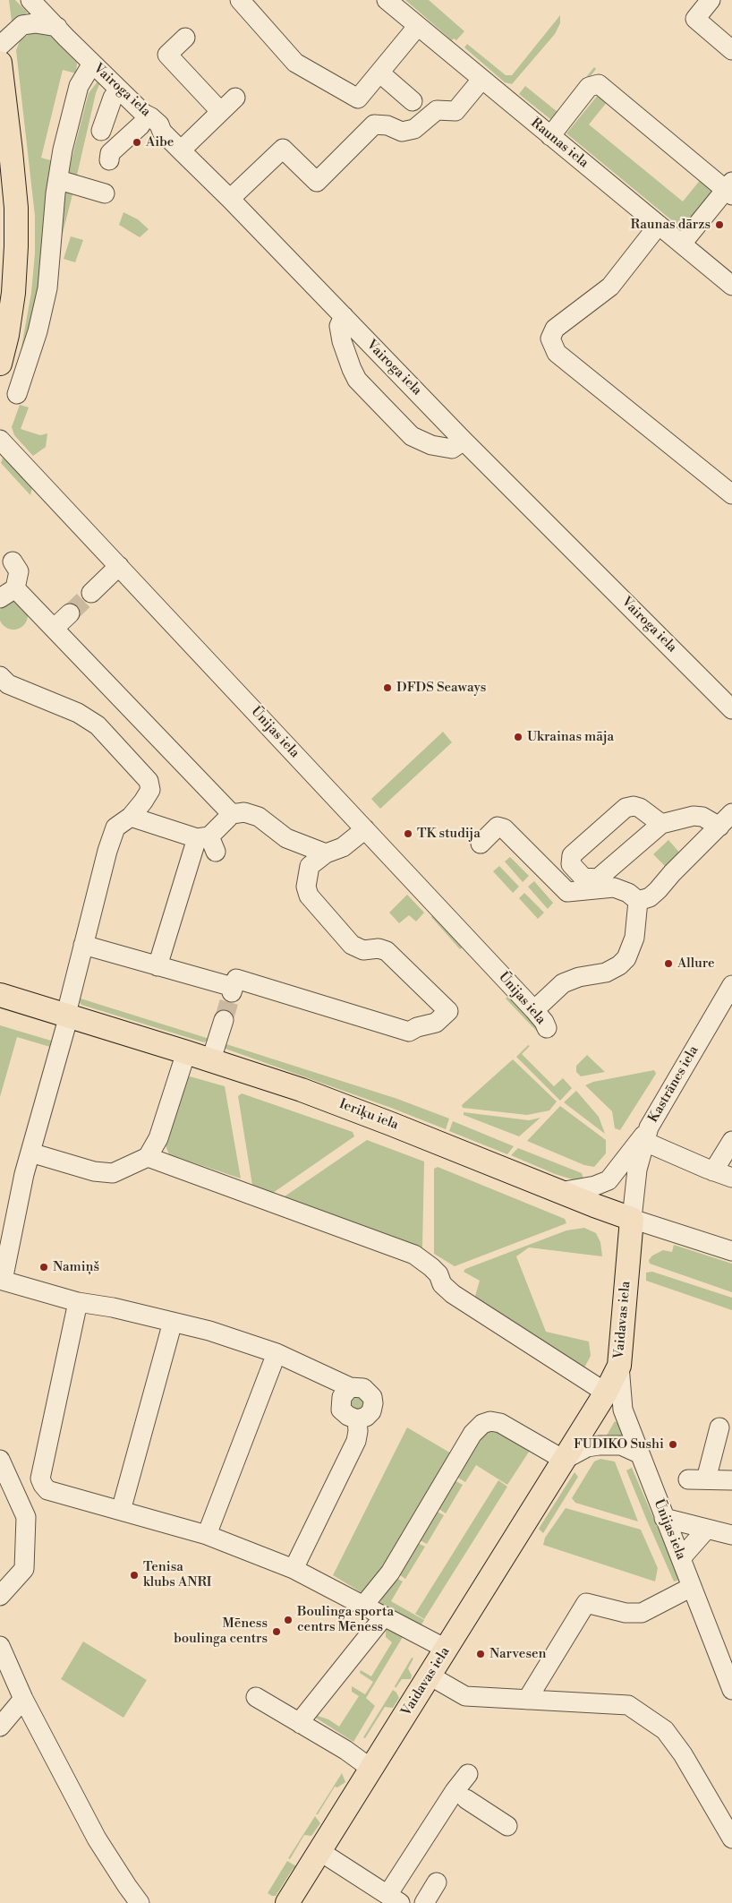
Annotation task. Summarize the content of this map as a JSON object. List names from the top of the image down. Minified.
{"streets":{"main road":["Ieriķu iela","Vaidavas iela"],"street":["Vairoga iela","Raunas iela","Ūnijas iela","Kastrānes iela"]},"crossings":[["Ūnijas iela","Vaidavas iela"],["Kastrānes iela","Ieriķu iela"],["Kastrānes iela","Vaidavas iela"],["Ieriķu iela","Vaidavas iela"]],"places":["Aibe","Raunas dārzs","DFDS Seaways","Ukrainas māja","TK studija","Allure","Namiņš","FUDIKO Sushi","Tenisa klubs ANRI","Boulinga sporta centrs Mēness","Mēness boulinga centrs","Narvesen"]}
